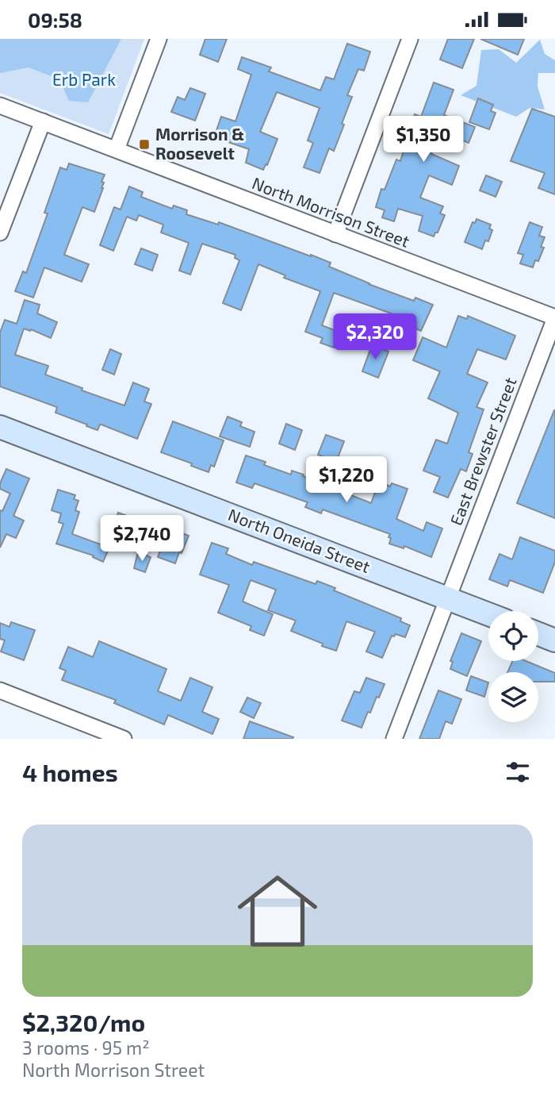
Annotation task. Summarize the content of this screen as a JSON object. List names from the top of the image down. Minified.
{"streets":{"main road":["North Oneida Street"],"street":["North Morrison Street","East Brewster Street"]},"crossings":[["North Morrison Street","East Brewster Street"],["East Brewster Street","North Oneida Street"]],"parks":["Erb Park"],"places":{"transit":["Morrison & Roosevelt"]},"page":{"status":"09:58","price":["$1,350","$2,320","$1,220","$2,740"],"heading":"4 homes","list":[{"name":"$2,320/mo","note":"3 rooms · 95 m² · North Morrison Street"}]}}
